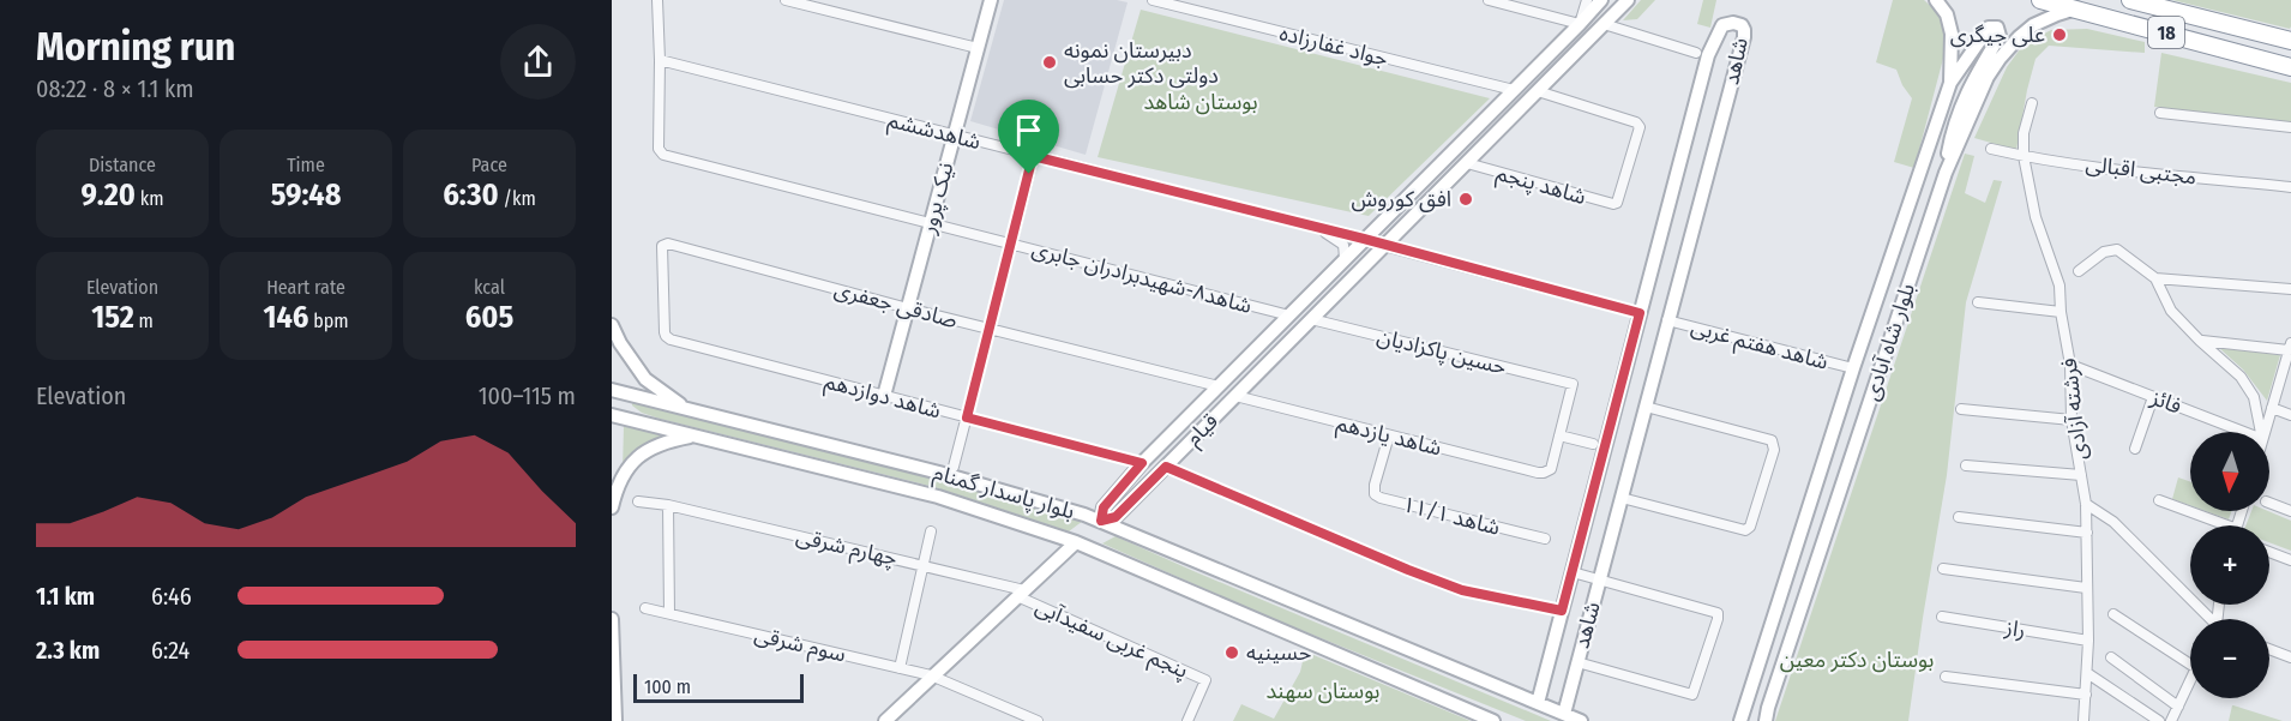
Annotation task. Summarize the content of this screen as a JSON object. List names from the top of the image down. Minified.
{"streets":{"highway":["18"],"main road":["شاهد","نیک پرور","بلوار شاه آبادی","قیام","بلوار پاسدار گمنام"],"street":["جواد غفارزاده","شاهدششم","مجتبی اقبالی","شاهد پنجم","شاهد۸-شهیدبرادران جابری","صادقی جعفری","شاهد هفتم غربی","حسین پاکزادیان","شاهد دوازدهم","فائز","فرشته آزادی","شاهد یازدهم","شاهد ۱۱/۱","چهارم شرقی","راز","پنجم غربی سفیدآبی","سوم شرقی"]},"crossings":[["18","بلوار شاه آبادی"],["جواد غفارزاده","قیام"],["شاهد","شاهد هفتم غربی"],["شاهد","بلوار پاسدار گمنام"],["شاهدششم","نیک پرور"],["شاهدششم","شاهد۸-شهیدبرادران جابری"],["شاهدششم","قیام"],["مجتبی اقبالی","فرشته آزادی"],["شاهد پنجم","قیام"],["نیک پرور","شاهد۸-شهیدبرادران جابری"],["نیک پرور","صادقی جعفری"],["نیک پرور","شاهد دوازدهم"],["شاهد۸-شهیدبرادران جابری","قیام"],["صادقی جعفری","شاهد دوازدهم"],["صادقی جعفری","قیام"],["بلوار شاه آبادی","شاهد هفتم غربی"],["حسین پاکزادیان","قیام"],["حسین پاکزادیان","شاهد یازدهم"],["شاهد دوازدهم","قیام"],["فائز","فرشته آزادی"],["فرشته آزادی","راز"],["قیام","شاهد یازدهم"],["قیام","بلوار پاسدار گمنام"],["شاهد یازدهم","شاهد ۱۱/۱"],["چهارم شرقی","پنجم غربی سفیدآبی"]],"parks":["بوستان شاهد","بوستان دکتر معین","بوستان سهند"],"places":["علی جیگری","دبیرستان نمونه دولتی دکتر حسابی","افق کوروش","حسینیه"],"scale_bar":"100 m","north":"bottom","page":{"heading":["Morning run","08:22 · 8 × 1.1 km"],"stats":[["Distance","9.20 km"],["Time","59:48"],["Pace","6:30 /km"],["Elevation","152 m"],["Heart rate","146 bpm"],["kcal","605"]],"chart":["Elevation","100–115 m"],"map_buttons":["+","−"],"list":[{"name":"1.1 km","note":"6:46"},{"name":"2.3 km","note":"6:24"}],"scale":"100 m"}}
